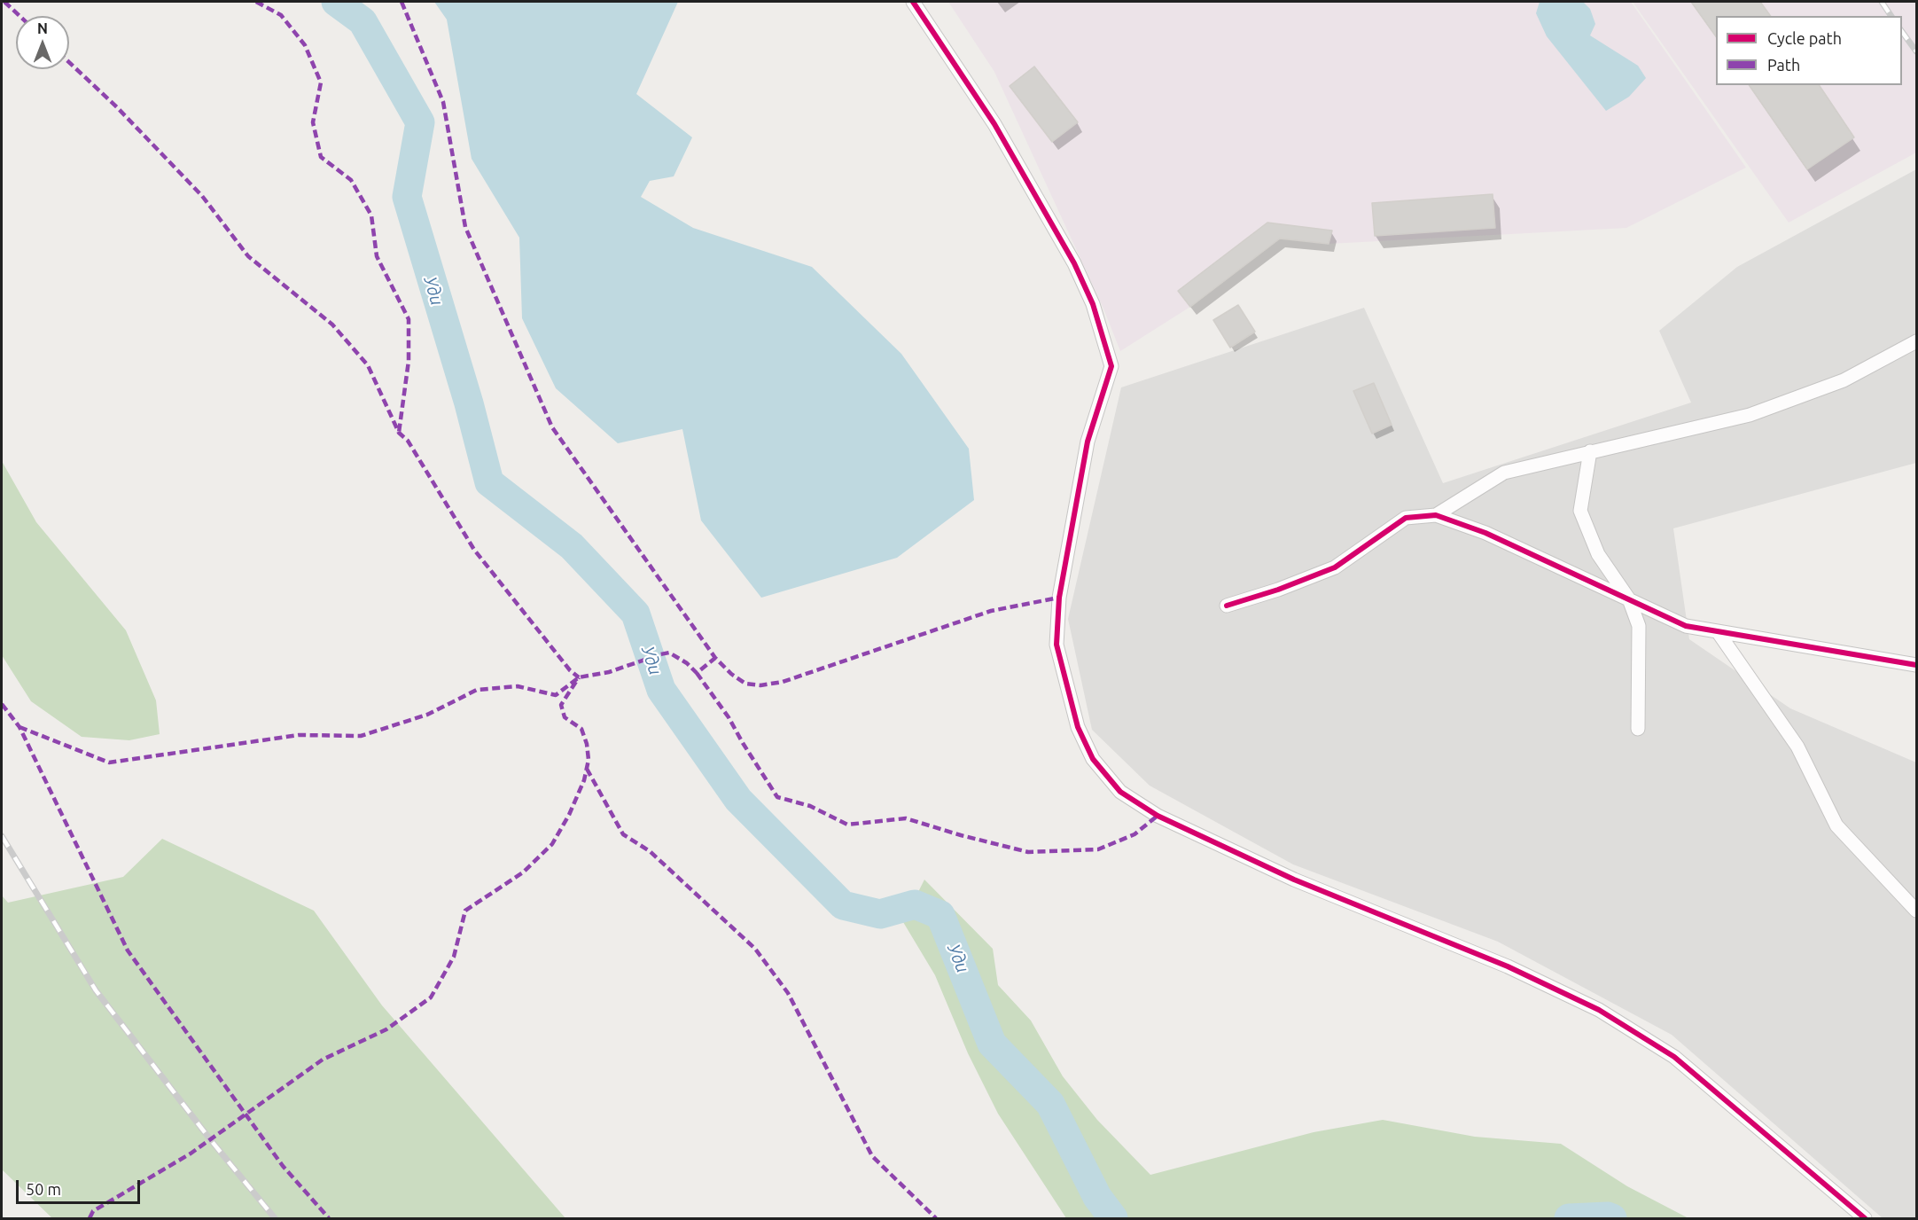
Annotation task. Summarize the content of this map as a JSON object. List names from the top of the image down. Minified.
{"water":["Уди"],"legend":["Cycle path","Path"],"scale_bar":"50 m","north":"top"}
